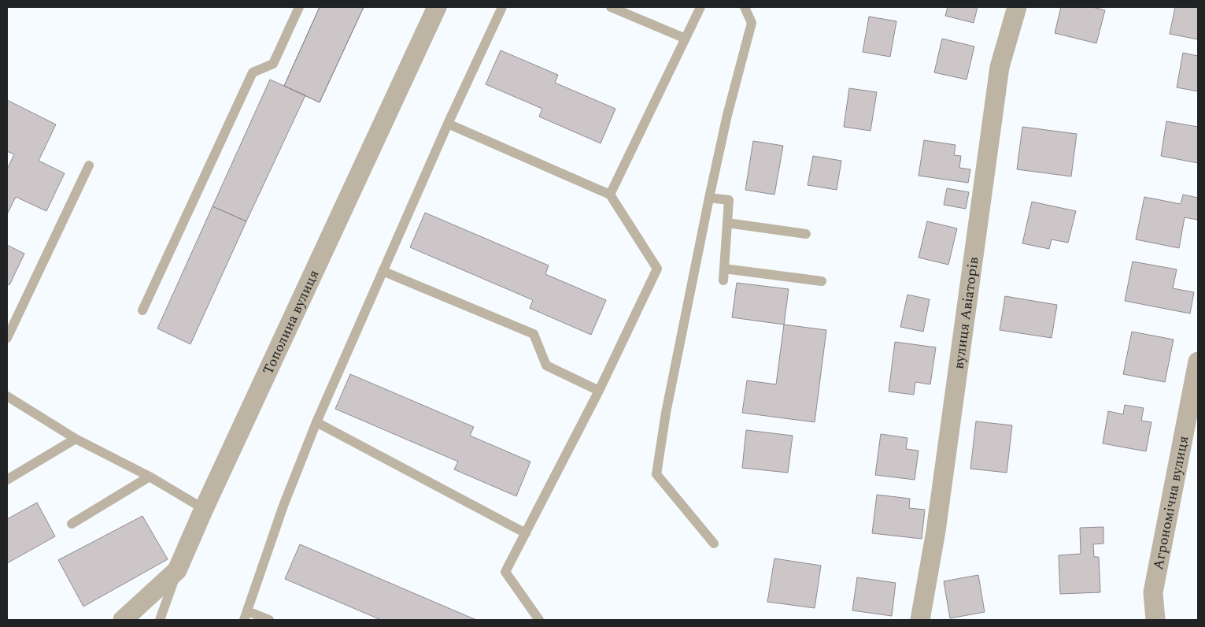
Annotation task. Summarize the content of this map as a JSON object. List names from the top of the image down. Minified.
{"streets":{"street":["вулиця Авіаторів","Тополина вулиця","Агрономічна вулиця"]}}
